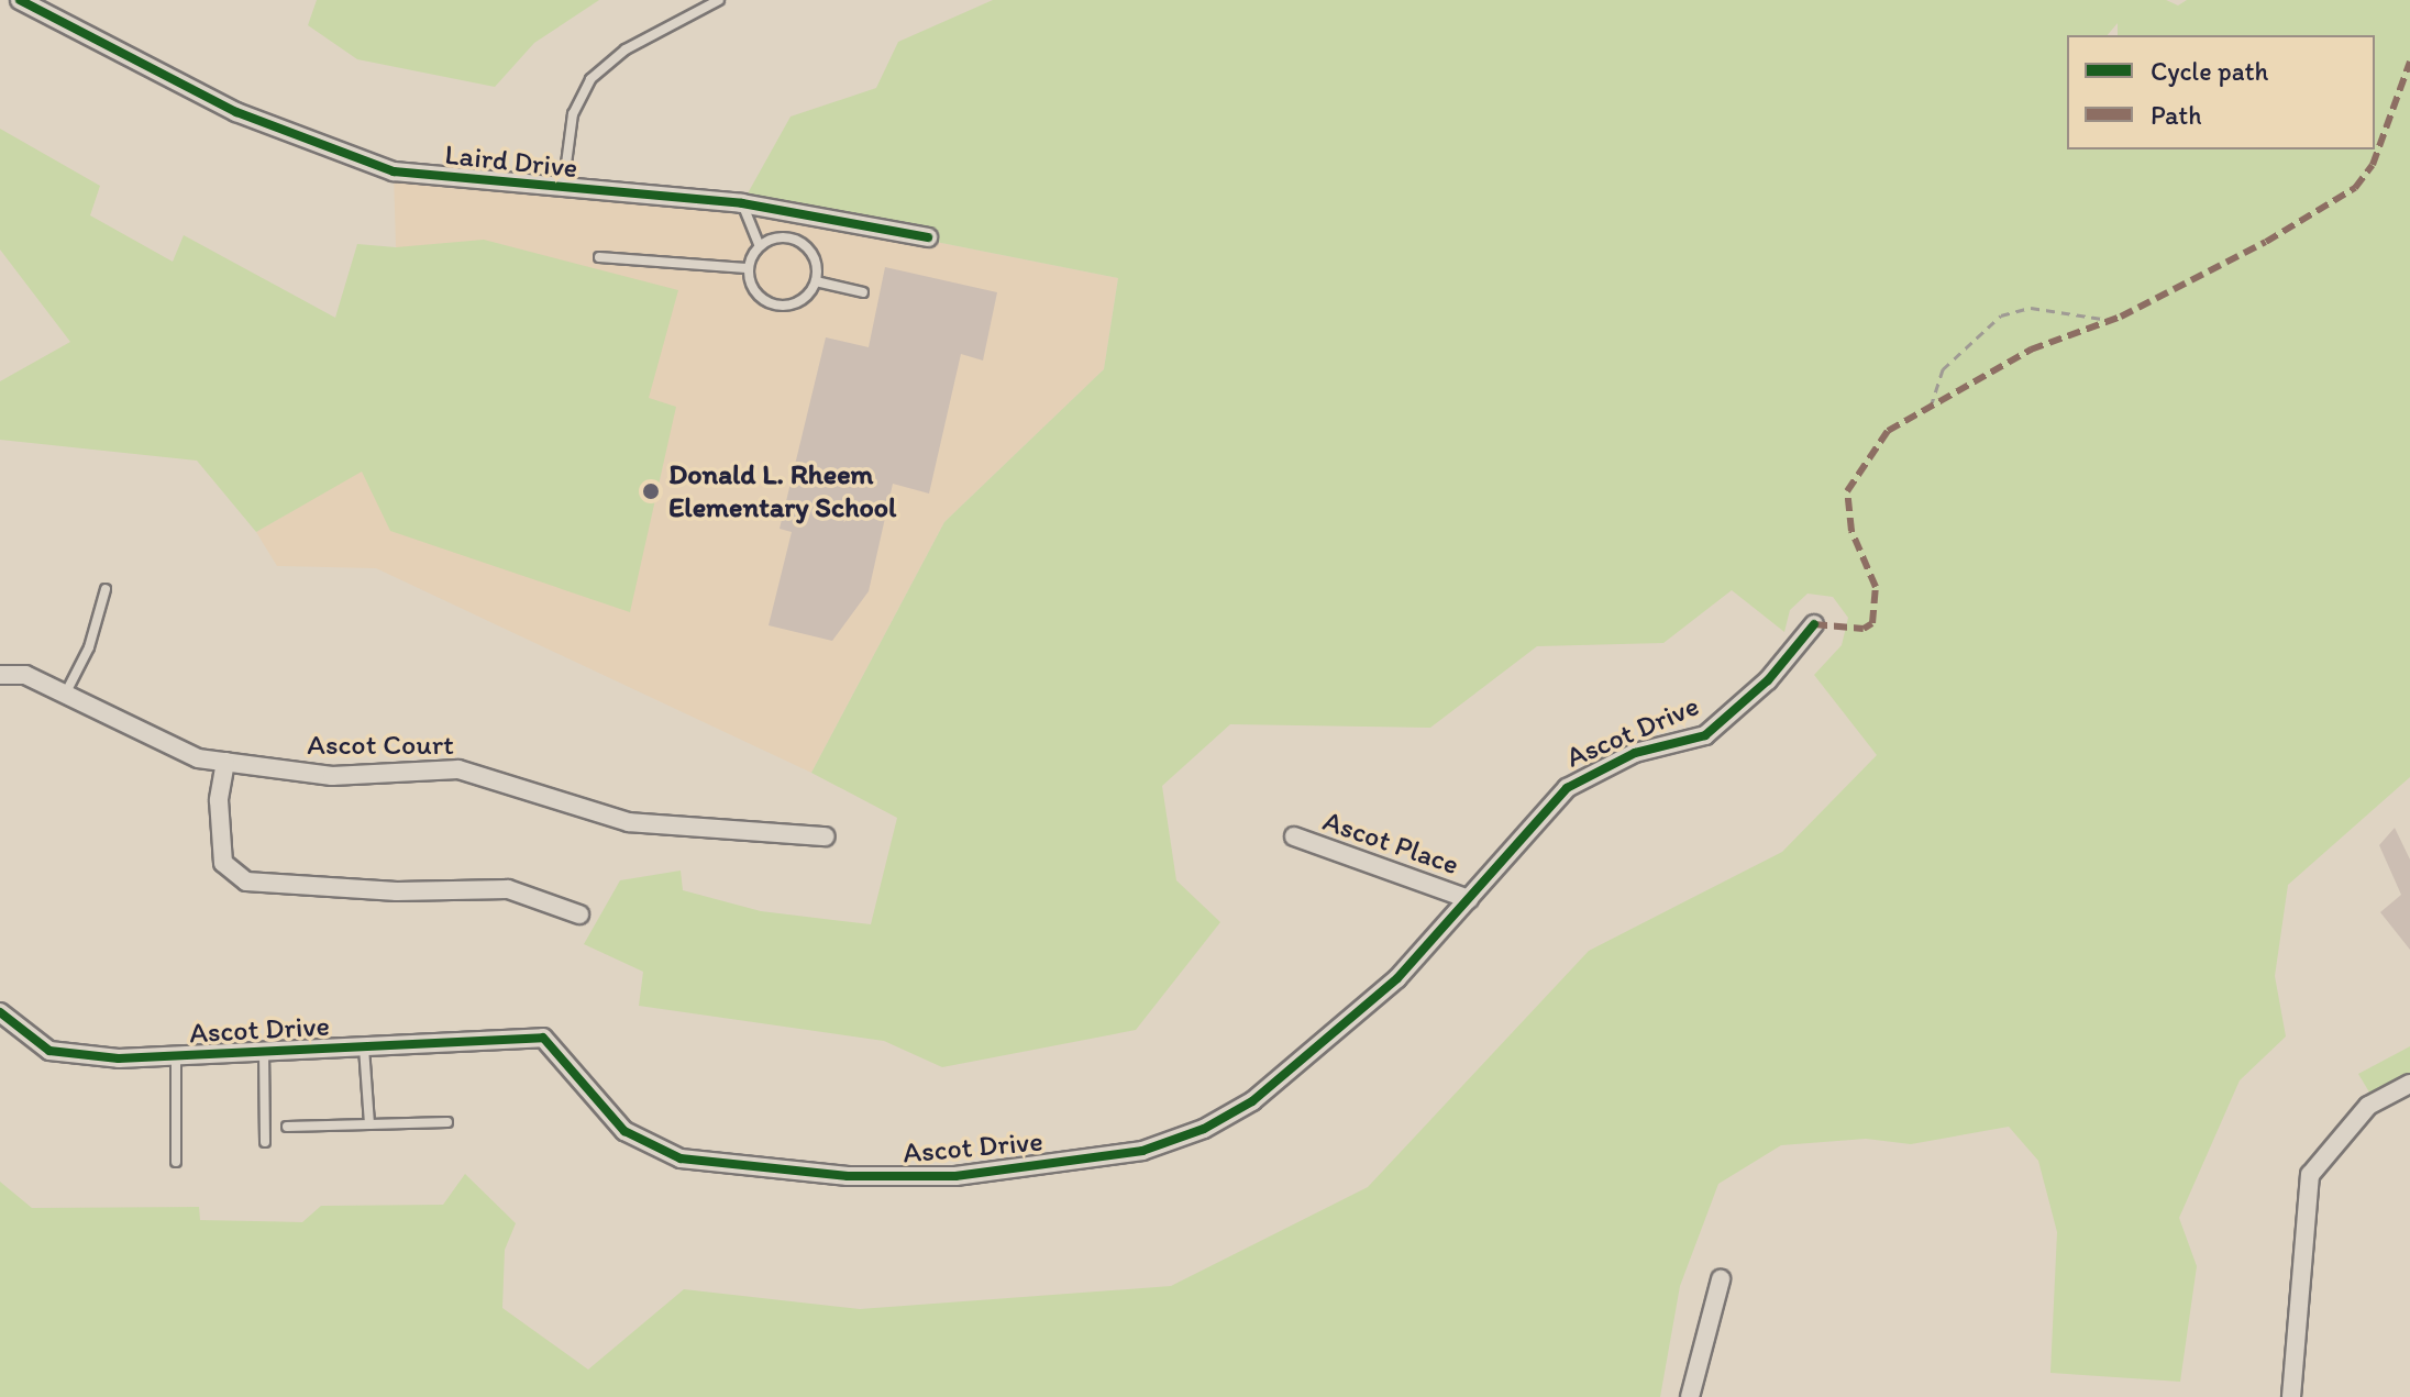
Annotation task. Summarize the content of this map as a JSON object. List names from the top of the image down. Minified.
{"streets":{"street":["Laird Drive","Ascot Drive","Ascot Court","Ascot Place"]},"crossings":[["Ascot Drive","Ascot Place"]],"places":["Donald L. Rheem Elementary School"],"legend":["Cycle path","Path"]}
